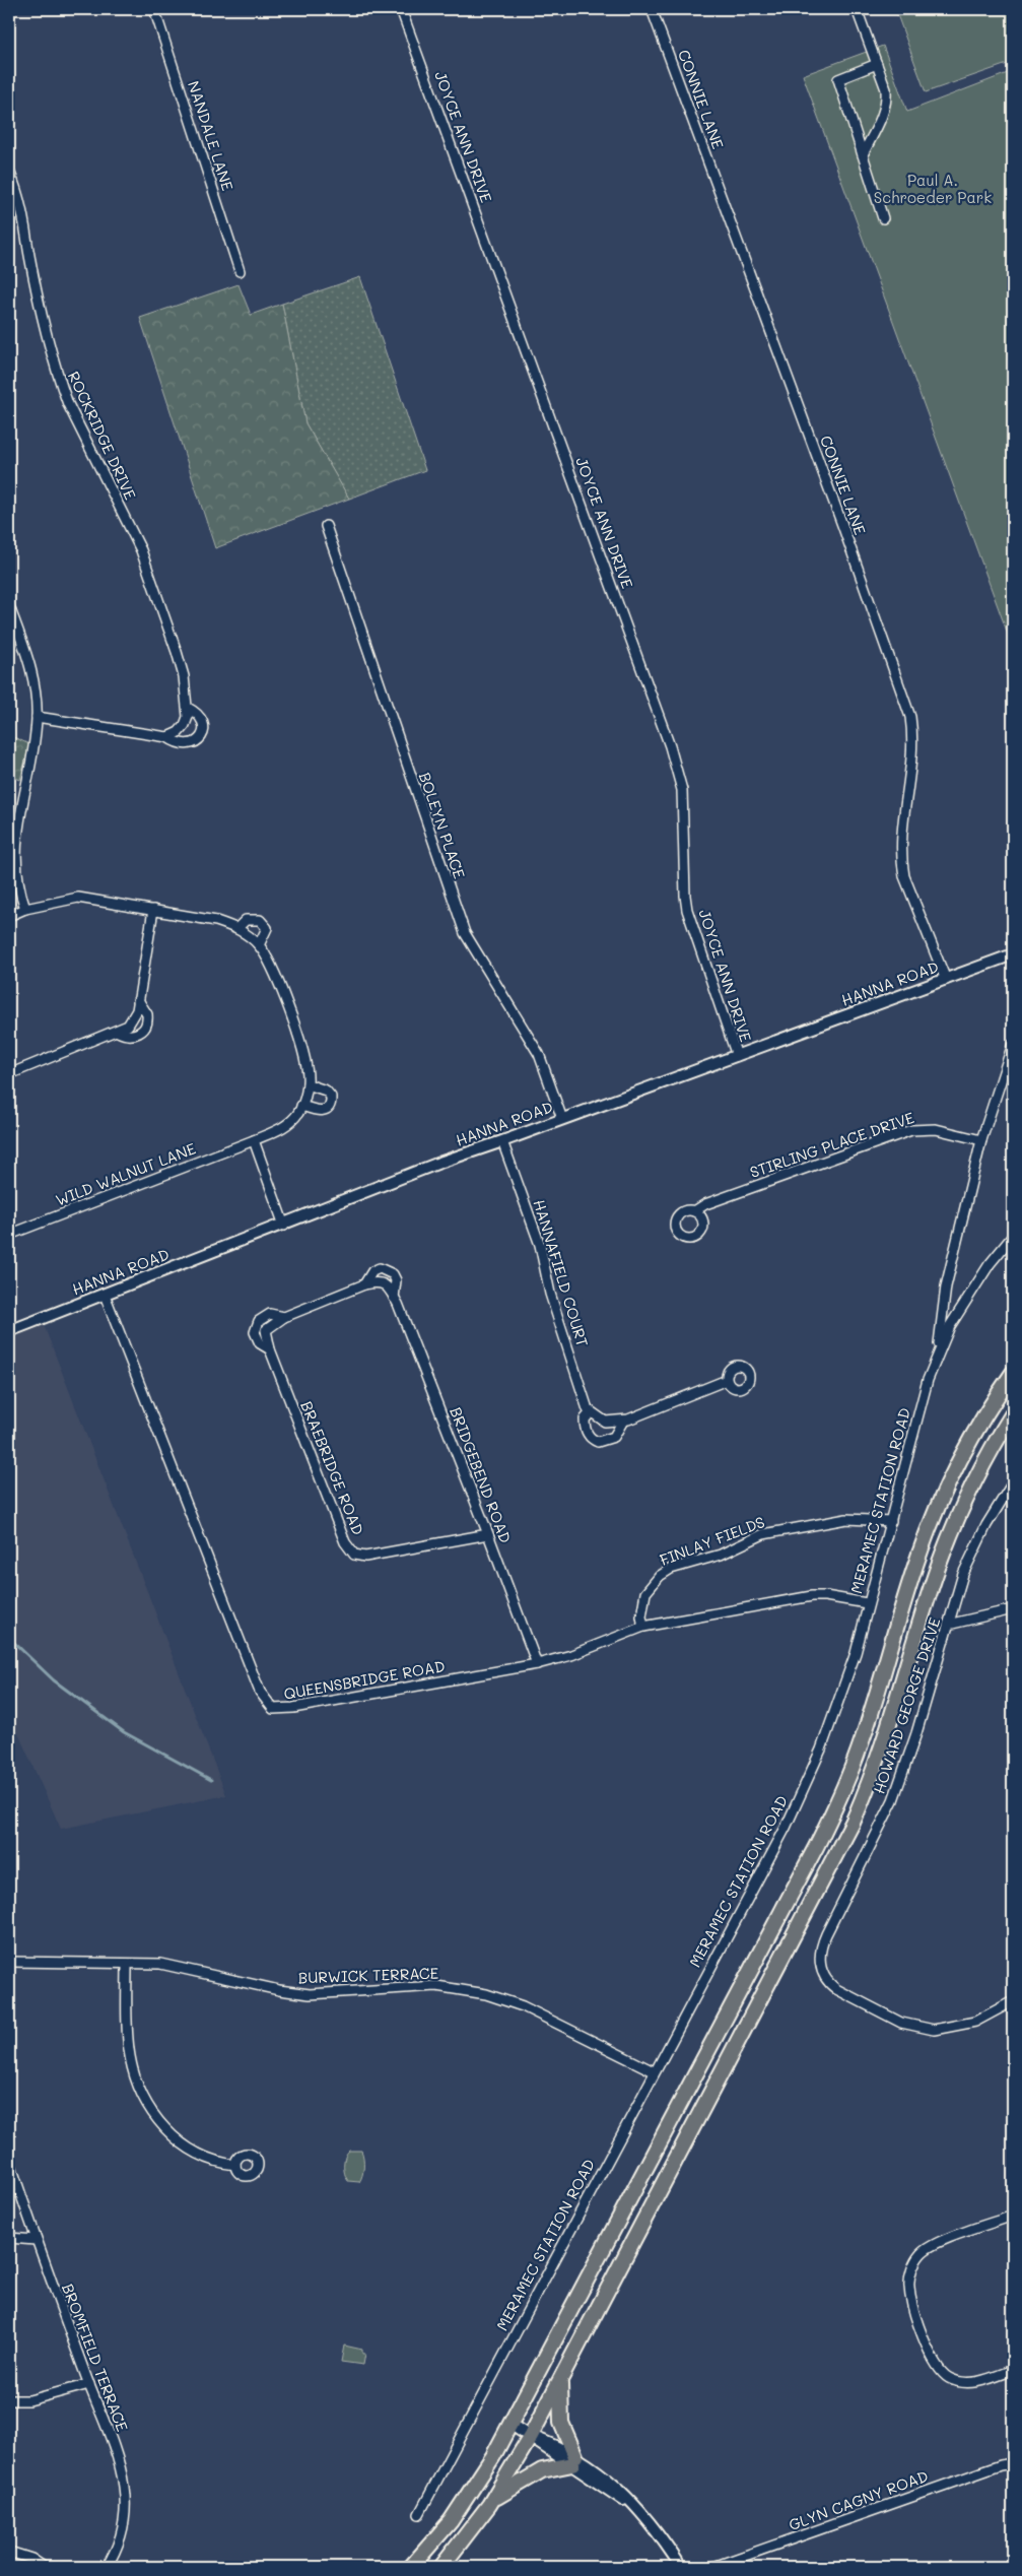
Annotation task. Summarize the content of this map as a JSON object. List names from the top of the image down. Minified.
{"streets":{"street":["CONNIE LANE","NANDALE LANE","JOYCE ANN DRIVE","ROCKRIDGE DRIVE","BOLEYN PLACE","HANNA ROAD","STIRLING PLACE DRIVE","WILD WALNUT LANE","HANNAFIELD COURT","BRAEBRIDGE ROAD","BRIDGEBEND ROAD","MERAMEC STATION ROAD","FINLAY FIELDS","QUEENSBRIDGE ROAD","HOWARD GEORGE DRIVE","BURWICK TERRACE","BROMFIELD TERRACE","GLYN CAGNY ROAD"]},"crossings":[["CONNIE LANE","HANNA ROAD"],["JOYCE ANN DRIVE","HANNA ROAD"],["BOLEYN PLACE","HANNA ROAD"],["HANNA ROAD","HANNAFIELD COURT"],["HANNA ROAD","QUEENSBRIDGE ROAD"],["BRAEBRIDGE ROAD","BRIDGEBEND ROAD"],["BRIDGEBEND ROAD","QUEENSBRIDGE ROAD"],["MERAMEC STATION ROAD","FINLAY FIELDS"],["MERAMEC STATION ROAD","QUEENSBRIDGE ROAD"],["MERAMEC STATION ROAD","BURWICK TERRACE"],["FINLAY FIELDS","QUEENSBRIDGE ROAD"]],"parks":["Paul A. Schroeder Park"]}
